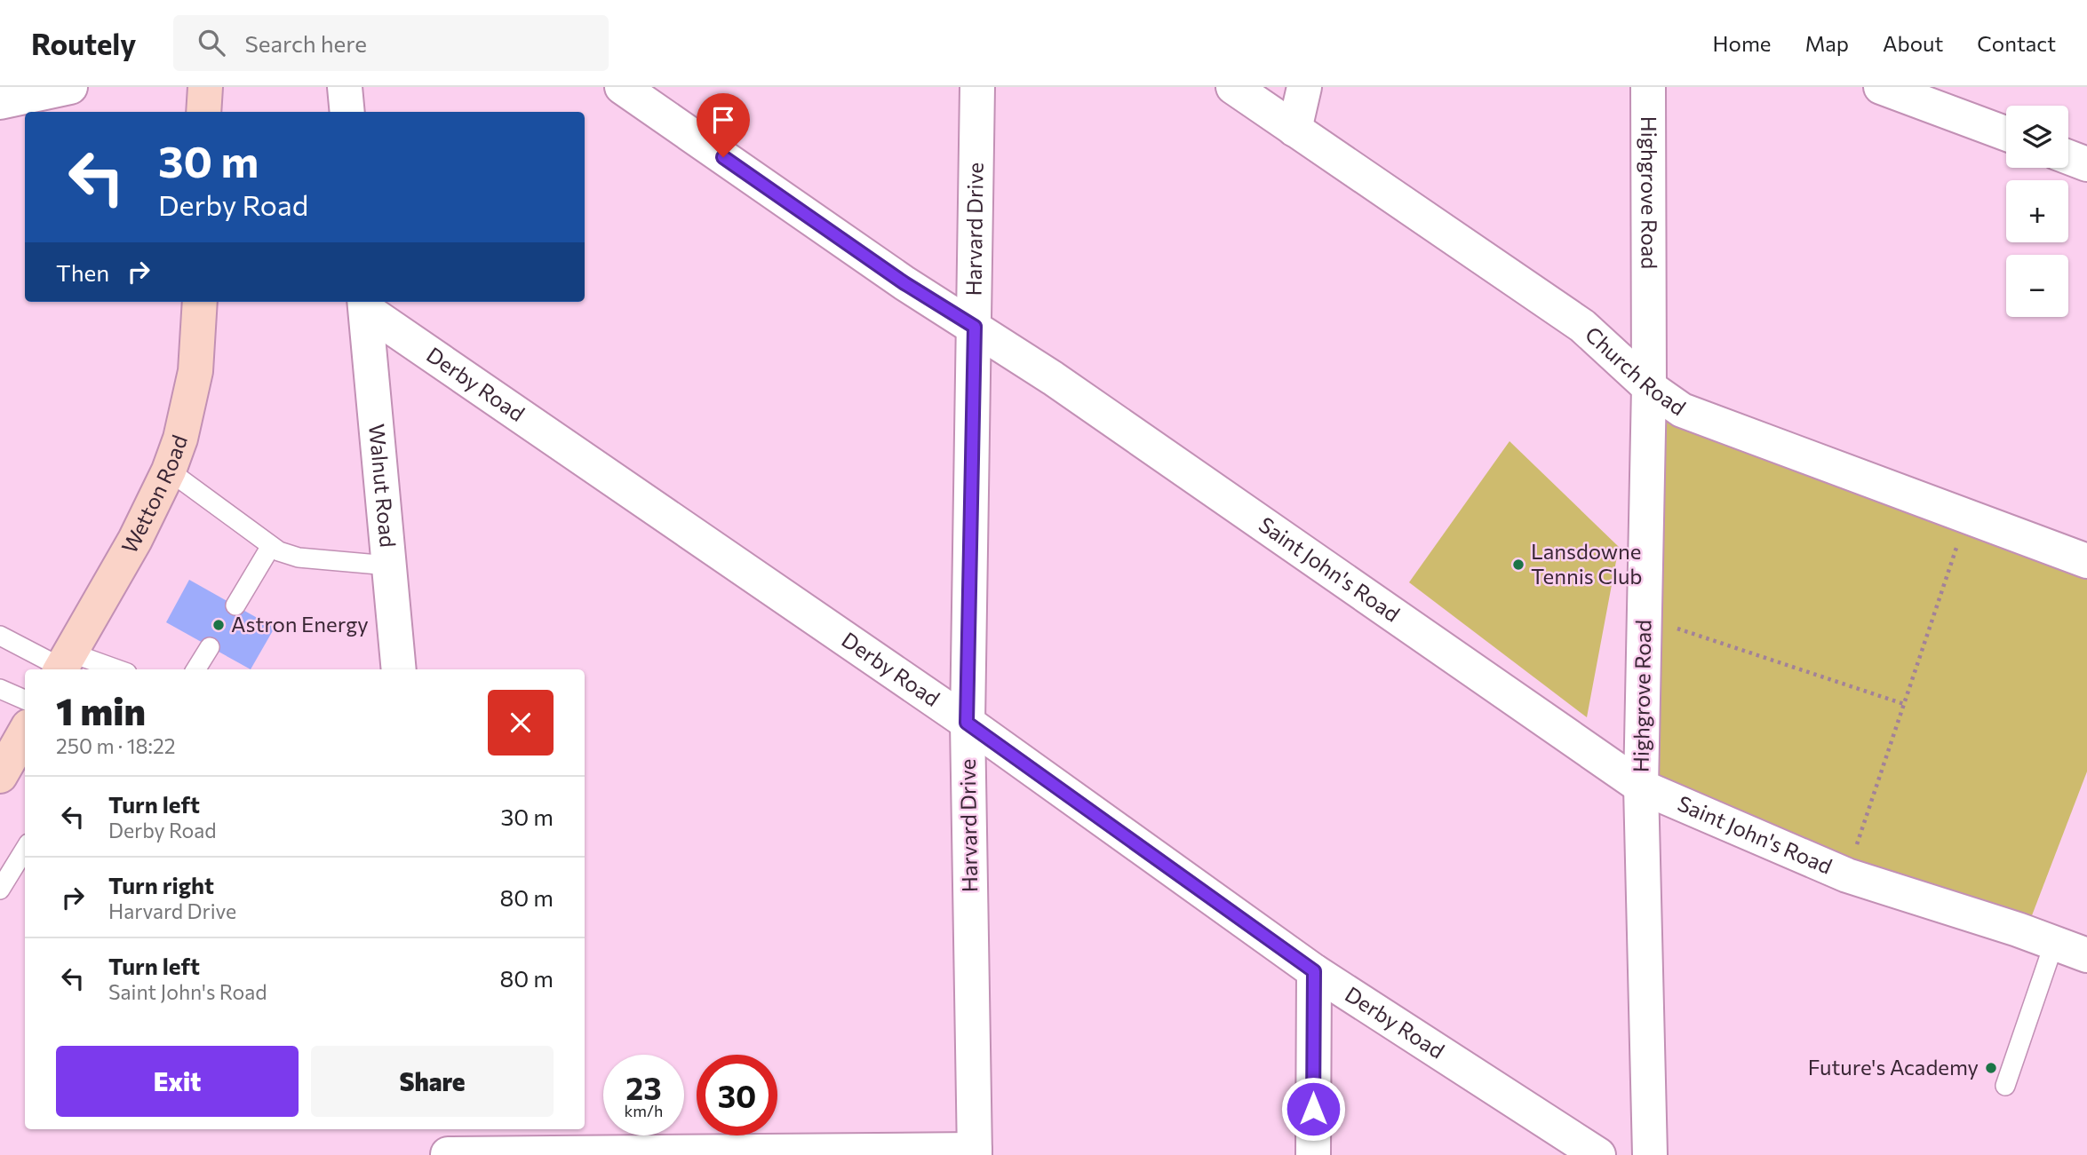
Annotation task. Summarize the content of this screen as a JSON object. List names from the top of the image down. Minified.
{"streets":{"main road":["Wetton Road"],"street":["Highgrove Road","Harvard Drive","Church Road","Derby Road","Walnut Road","Saint John's Road"]},"crossings":[["Highgrove Road","Church Road"],["Highgrove Road","Saint John's Road"],["Harvard Drive","Derby Road"],["Harvard Drive","Saint John's Road"],["Derby Road","Walnut Road"]],"places":["Lansdowne Tennis Club","Astron Energy","Future's Academy"],"page":{"header":"Routely","search":"Search here","nav":["Home","Map","About","Contact"],"map_buttons":["+","−"],"turn":["30 m","Derby Road"],"then":"Then","heading":["1 min","250 m · 18:22"],"list":[{"name":"Turn left","note":"Derby Road","value":"30 m"},{"name":"Turn right","note":"Harvard Drive","value":"80 m"},{"name":"Turn left","note":"Saint John's Road","value":"80 m"}],"buttons":["Exit","Share"],"speed":"23 km/h","limit":"30"}}
